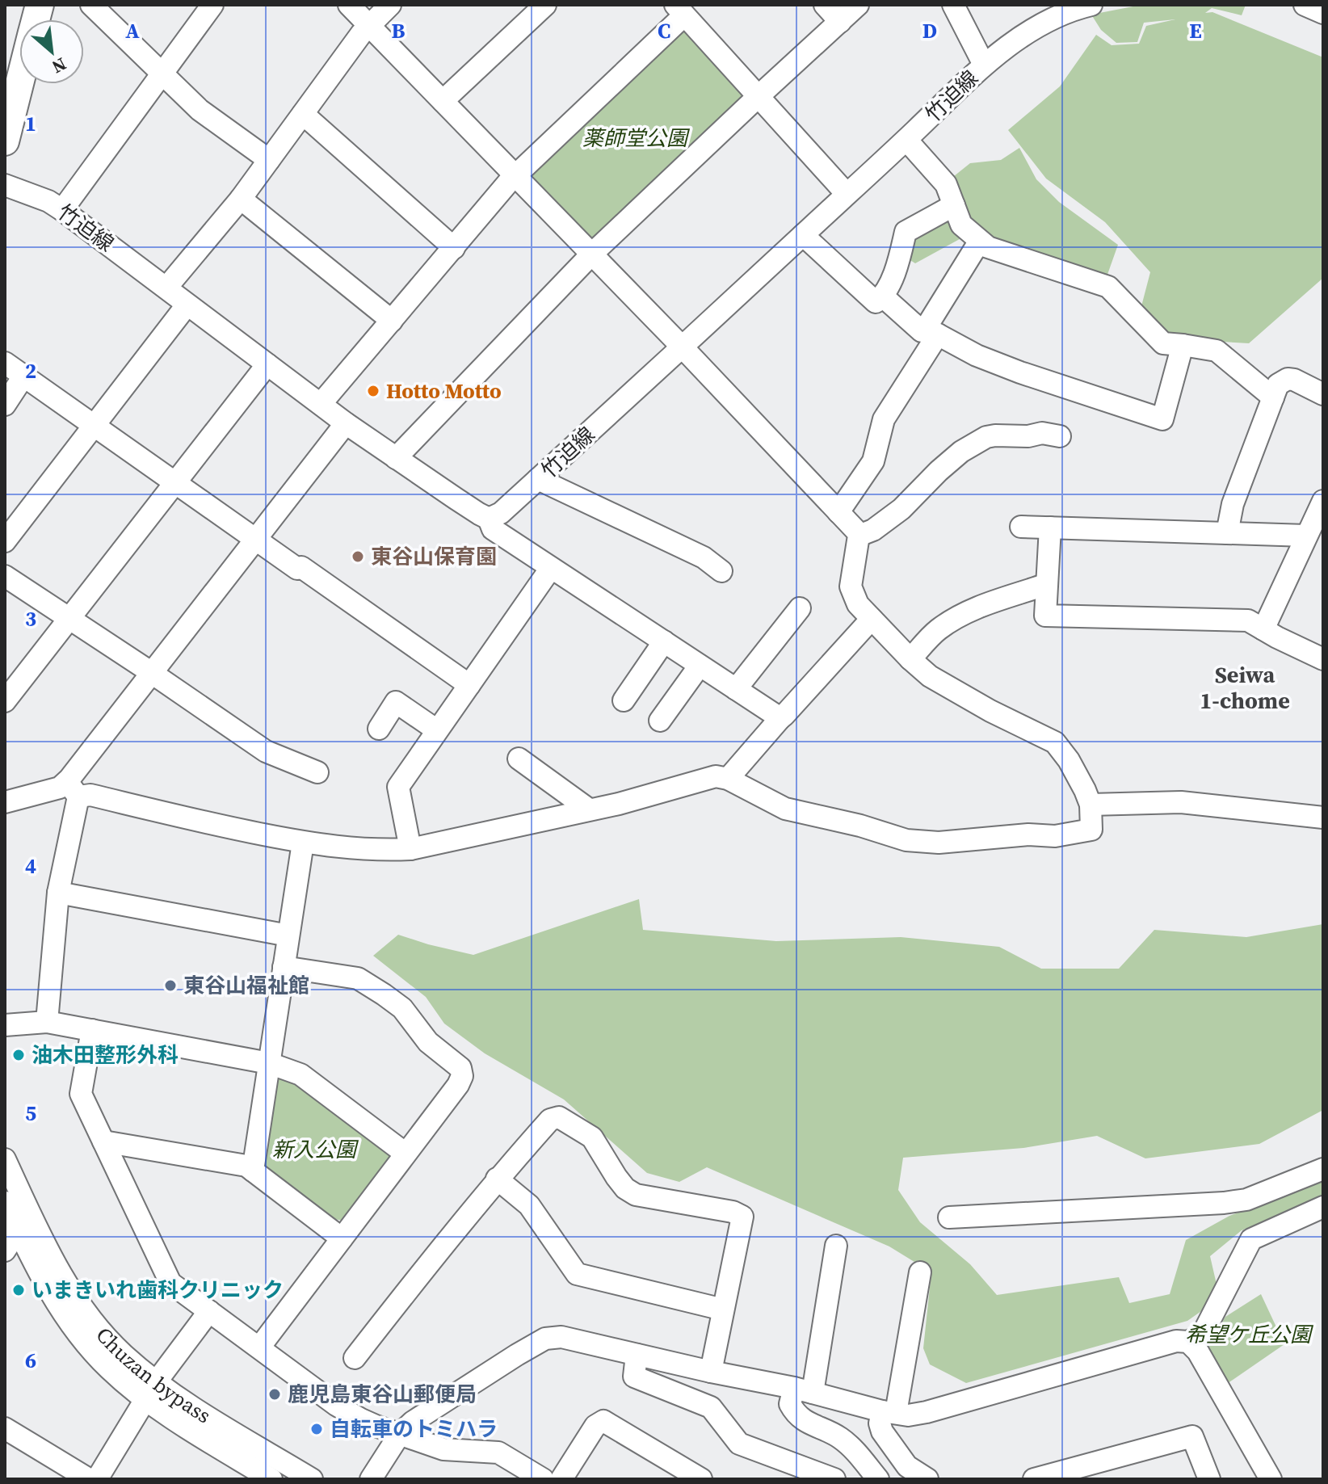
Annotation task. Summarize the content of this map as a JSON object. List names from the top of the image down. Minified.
{"streets":{"street":["竹迫線","Chuzan bypass"]},"districts":["Seiwa 1-chome"],"parks":["薬師堂公園","新入公園","希望ケ丘公園"],"places":["Hotto Motto","東谷山保育園","東谷山福祉館","油木田整形外科","いまきいれ歯科クリニック","鹿児島東谷山郵便局","自転車のトミハラ"],"north":"bottom right","grid":{"columns":["A","B","C","D","E"],"rows":["1","2","3","4","5","6"]}}
